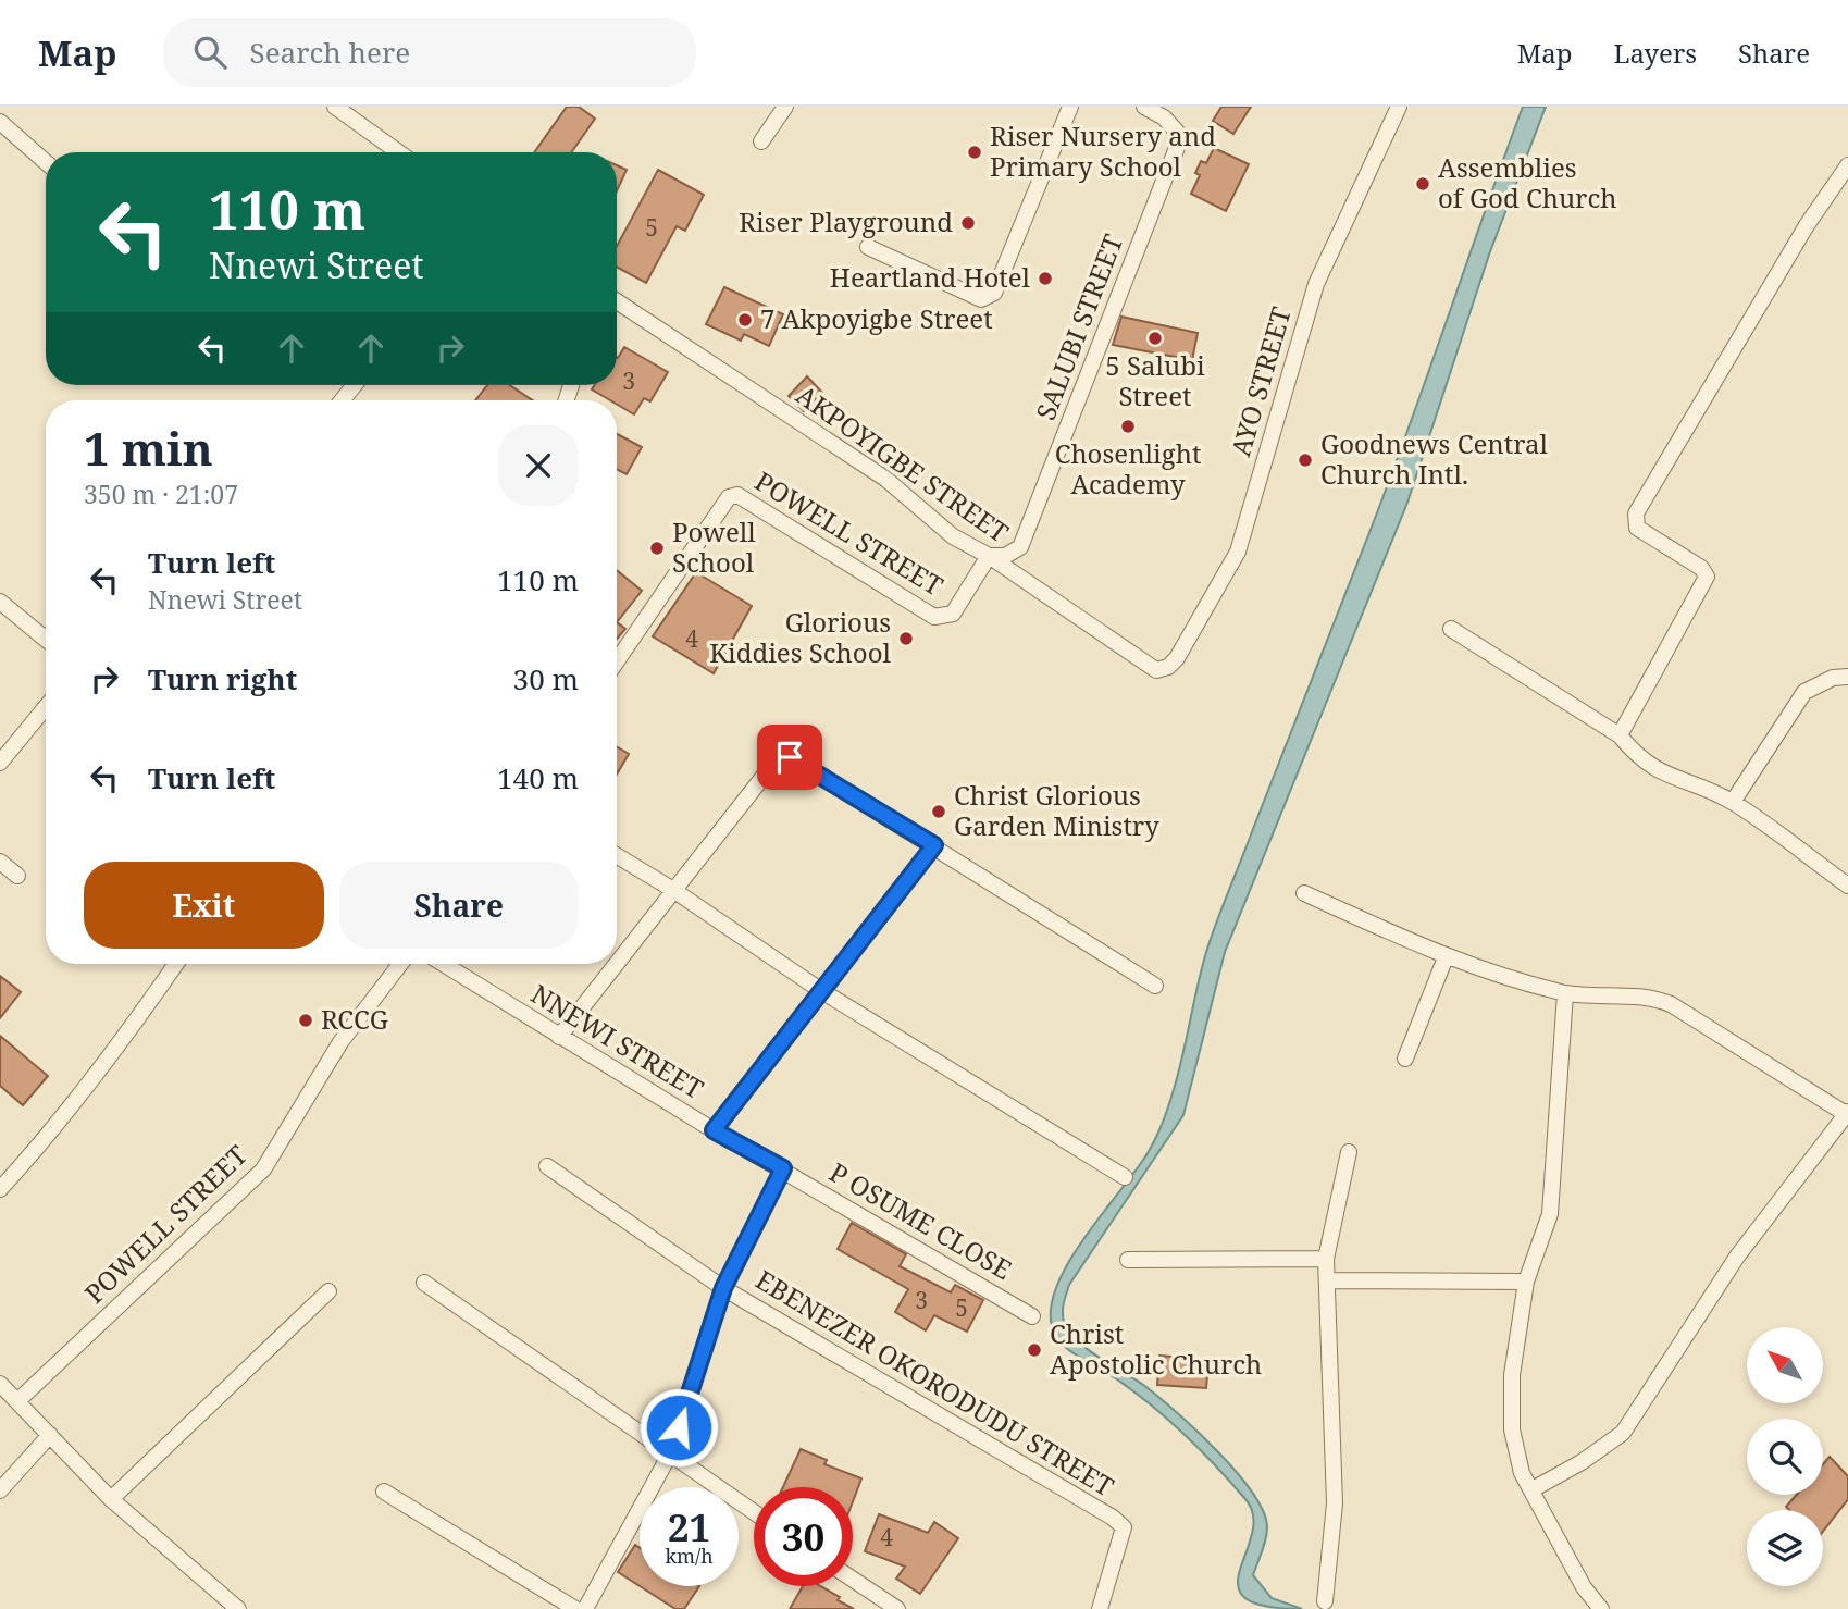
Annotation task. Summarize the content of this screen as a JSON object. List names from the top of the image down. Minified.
{"streets":{"street":["SALUBI STREET","AYO STREET","AKPOYIGBE STREET","POWELL STREET","NNEWI STREET","P OSUME CLOSE","EBENEZER OKORODUDU STREET"]},"crossings":[["SALUBI STREET","AKPOYIGBE STREET"],["SALUBI STREET","POWELL STREET"],["AYO STREET","AKPOYIGBE STREET"],["AKPOYIGBE STREET","POWELL STREET"],["NNEWI STREET","P OSUME CLOSE"]],"places":["Riser Nursery and Primary School","Assemblies of God Church","Riser Playground","Heartland Hotel","7 Akpoyigbe Street","5 Salubi Street","Chosenlight Academy","Goodnews Central Church Intl.","Powell School","Glorious Kiddies School","Christ Glorious Garden Ministry","RCCG","Christ Apostolic Church"],"house_numbers":["5","3","4","3","5","4"],"north":"top left","page":{"header":"Map","search":"Search here","nav":["Map","Layers","Share"],"turn":["110 m","Nnewi Street"],"heading":["1 min","350 m · 21:07"],"list":[{"name":"Turn left","note":"Nnewi Street","value":"110 m"},{"name":"Turn right","value":"30 m"},{"name":"Turn left","value":"140 m"}],"buttons":["Exit","Share"],"speed":"21 km/h","limit":"30"}}
